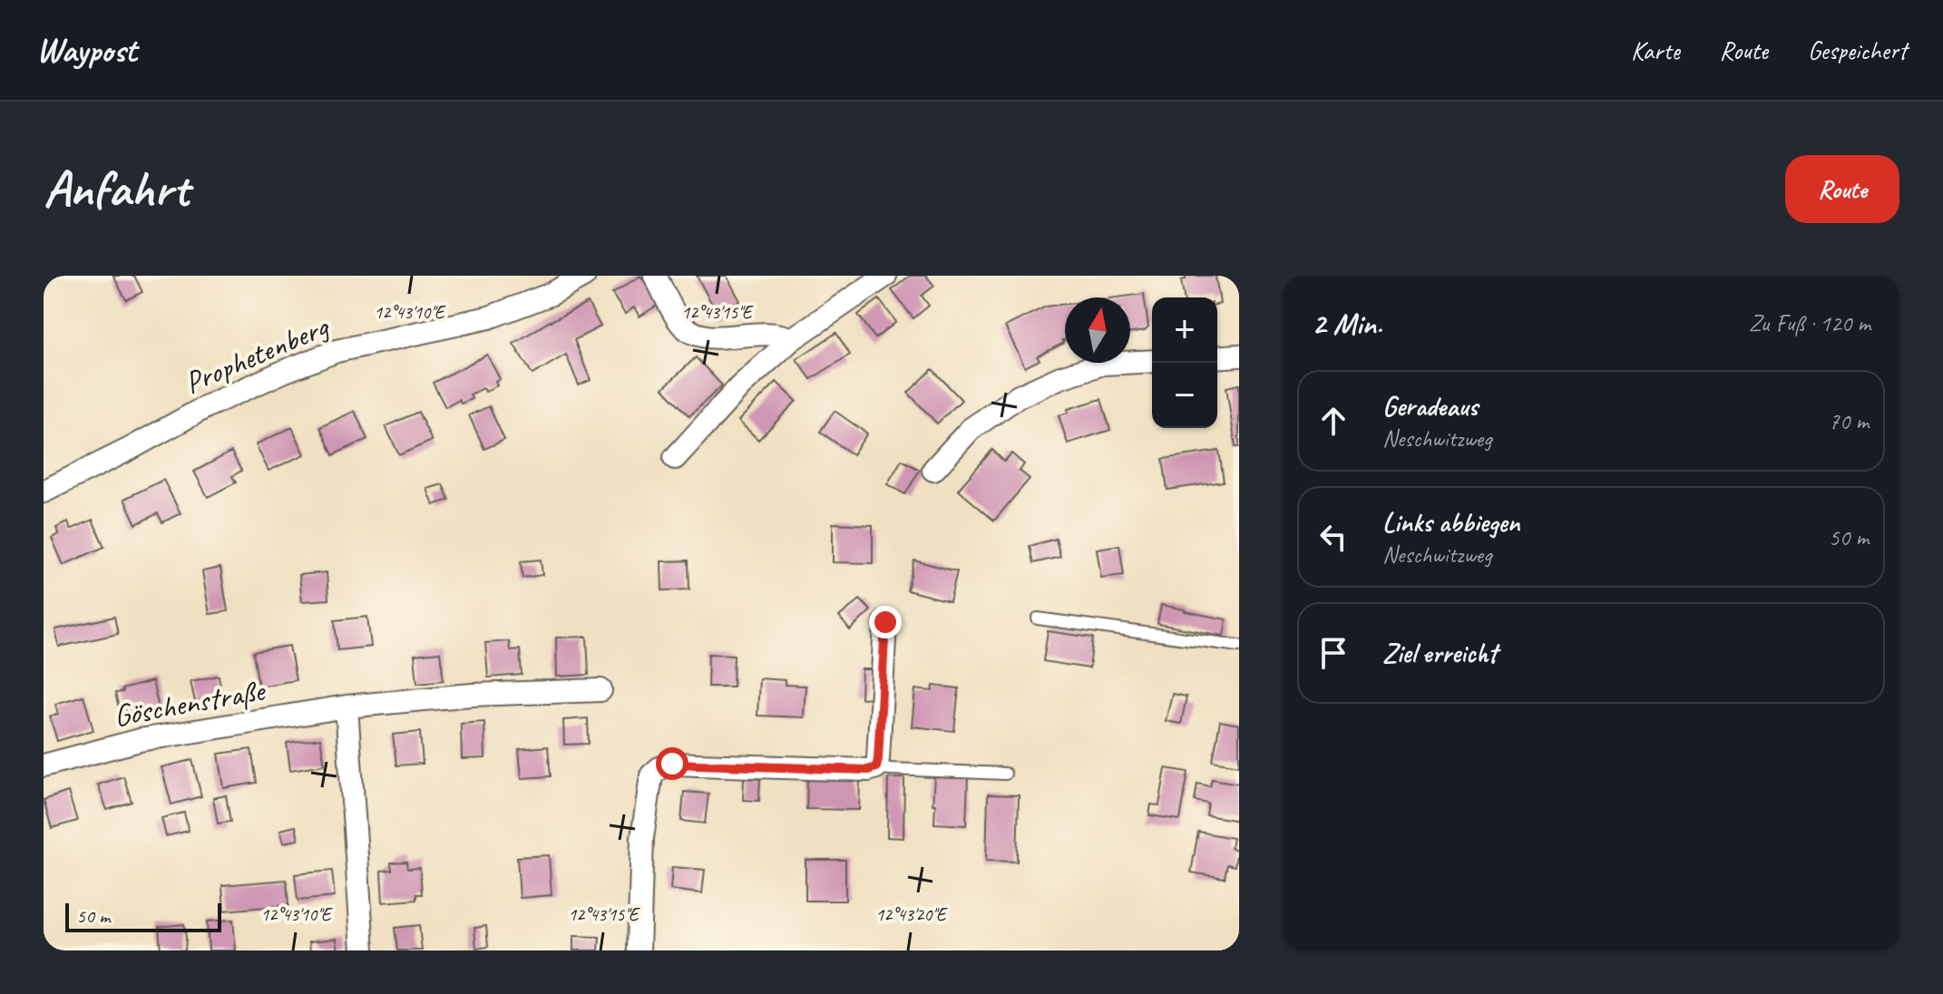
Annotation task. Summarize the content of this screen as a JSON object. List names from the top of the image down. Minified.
{"streets":{"street":["Prophetenberg","Göschenstraße"]},"scale_bar":"50 m","north":"top","page":{"header":"Waypost","nav":["Karte","Route","Gespeichert"],"buttons":"Route","title":"Anfahrt","heading":["2 Min.","Zu Fuß · 120 m"],"map_buttons":["+","−"],"list":[["Geradeaus","Neschwitzweg","70 m"],["Links abbiegen","Neschwitzweg","50 m"],"Ziel erreicht"],"scale":"50 m"},"coordinates":["12°43'10\"E","12°43'15\"E","12°43'20\"E"]}
